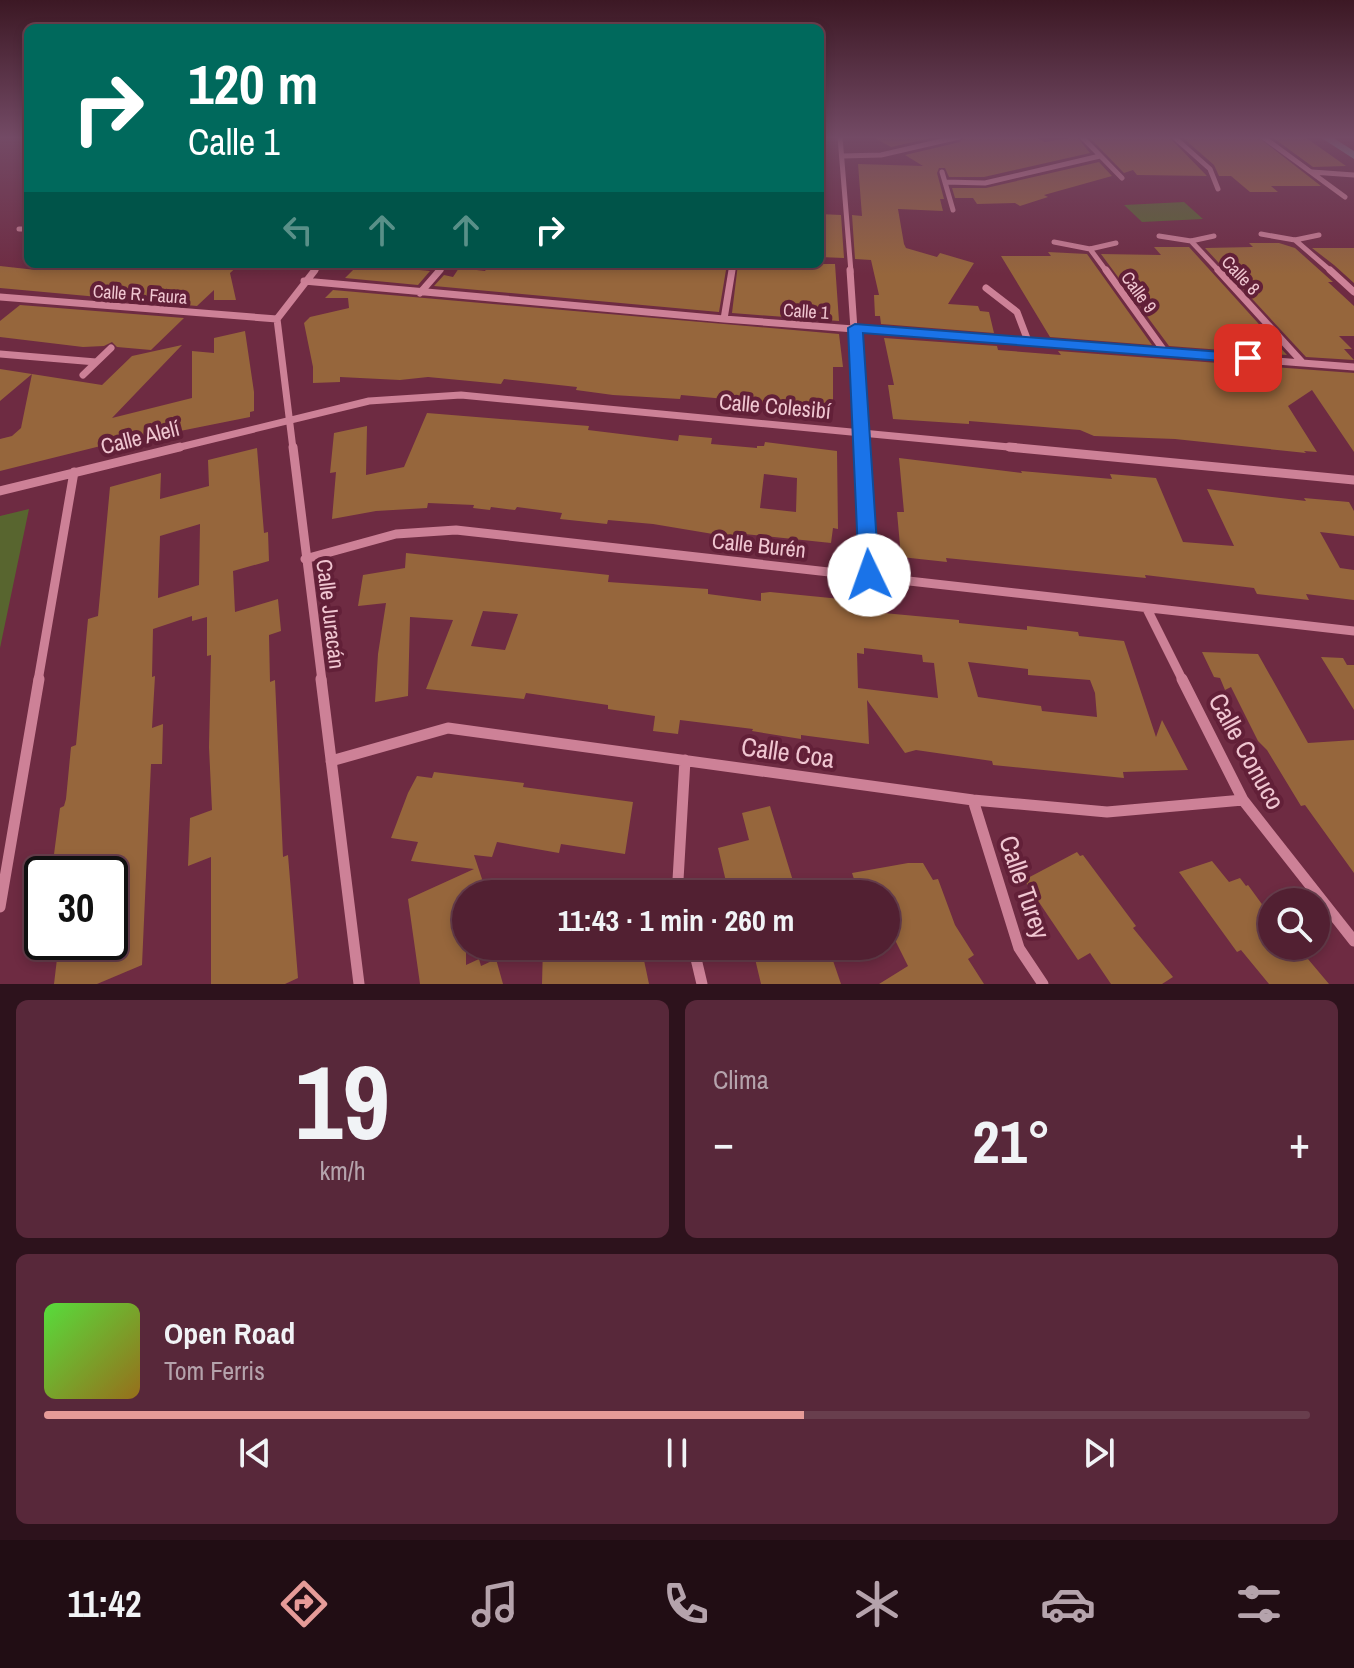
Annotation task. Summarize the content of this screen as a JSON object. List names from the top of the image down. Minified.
{"streets":{"street":["Calle 8","Calle 9","Calle R. Faura","Calle 1","Calle Colesibí","Calle Alelí","Calle Burén","Calle Juracán","Calle Conuco","Calle Coa","Calle Turey"]},"crossings":[["Calle 8","Calle 1"],["Calle 9","Calle 1"],["Calle R. Faura","Calle Juracán"],["Calle Colesibí","Calle Alelí"],["Calle Colesibí","Calle Juracán"],["Calle Alelí","Calle Juracán"],["Calle Burén","Calle Juracán"],["Calle Burén","Calle Conuco"],["Calle Juracán","Calle Coa"],["Calle Conuco","Calle Coa"],["Calle Coa","Calle Turey"]],"page":{"turn":["120 m","Calle 1"],"limit":"30","trip":"11:43 · 1 min · 260 m","tile":[["19","km/h"],"Clima"],"heat":["−","21°","+"],"song":["Open Road","Tom Ferris"],"tabs":"11:42"}}
